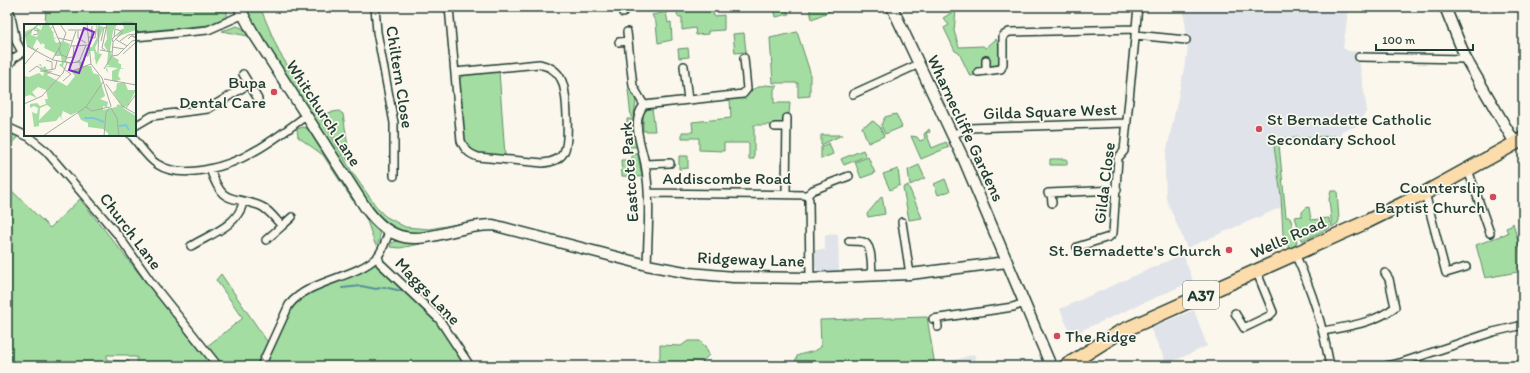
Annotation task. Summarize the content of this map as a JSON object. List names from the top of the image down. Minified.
{"streets":{"highway":["Wells Road","A37"],"street":["Chiltern Close","Gilda Square West","Whitchurch Lane","Wharnecliffe Gardens","Eastcote Park","Addiscombe Road","Gilda Close","Church Lane","Ridgeway Lane","Maggs Lane"]},"crossings":[["Gilda Square West","Wharnecliffe Gardens"],["Gilda Square West","Gilda Close"],["Whitchurch Lane","Ridgeway Lane"],["Wharnecliffe Gardens","Ridgeway Lane"],["Eastcote Park","Addiscombe Road"],["Eastcote Park","Ridgeway Lane"]],"places":["Bupa Dental Care","St Bernadette Catholic Secondary School","Counterslip Baptist Church","St. Bernadette's Church","The Ridge"],"scale_bar":"100 m"}
